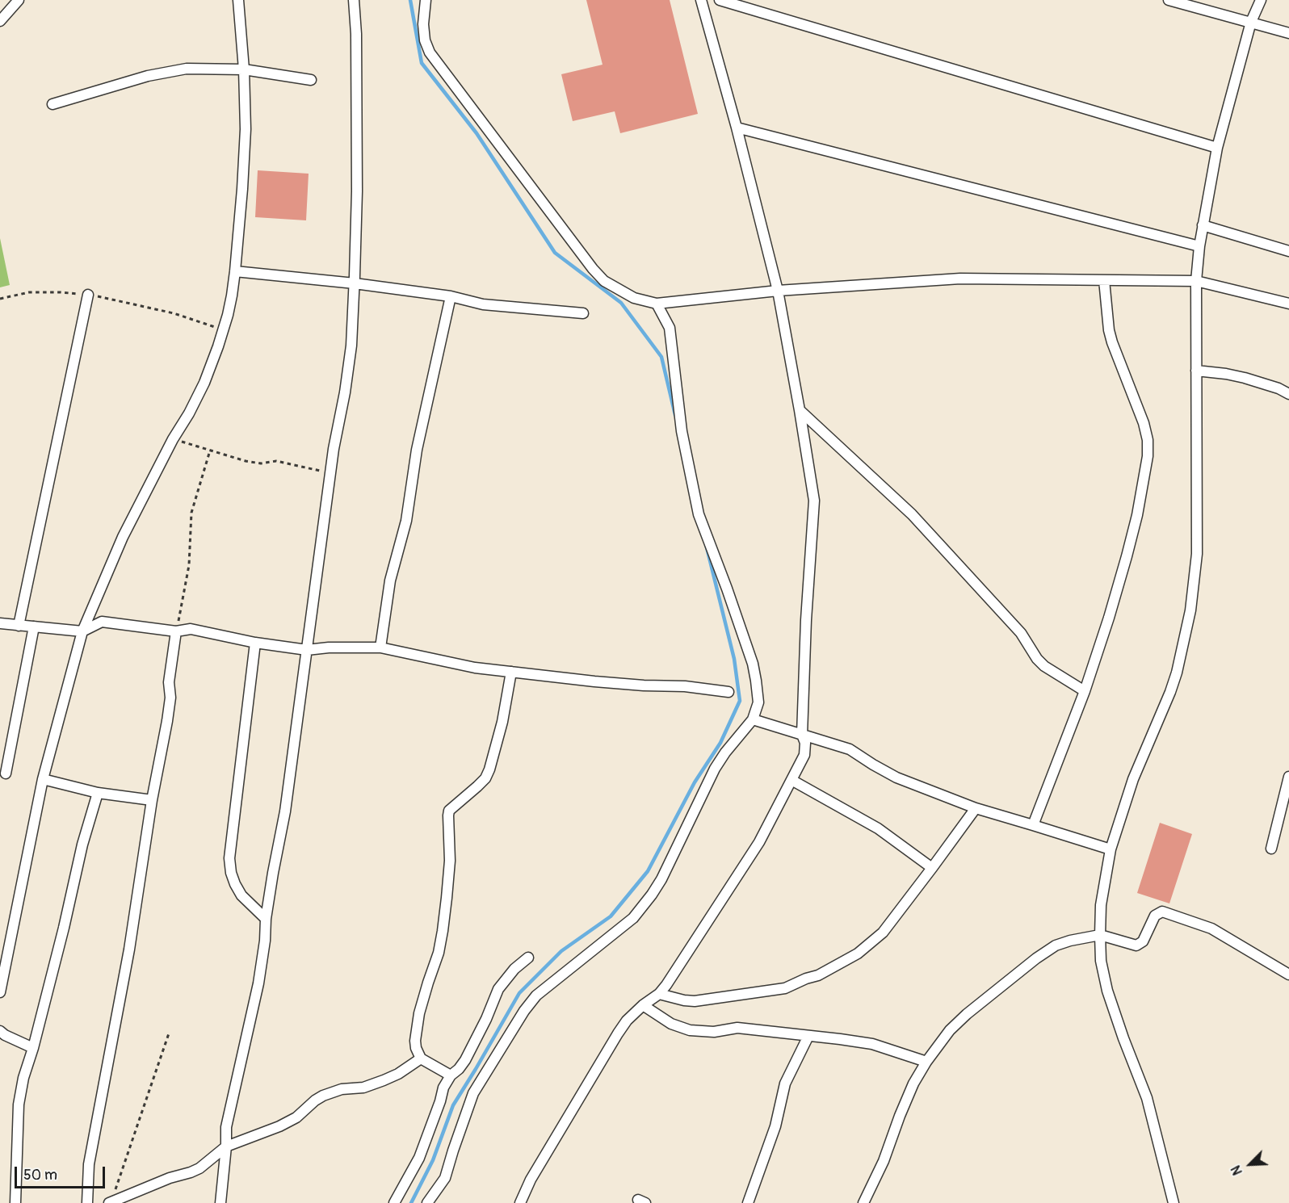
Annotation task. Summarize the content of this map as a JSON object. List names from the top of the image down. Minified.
{"scale_bar":"50 m","north":"bottom left"}
